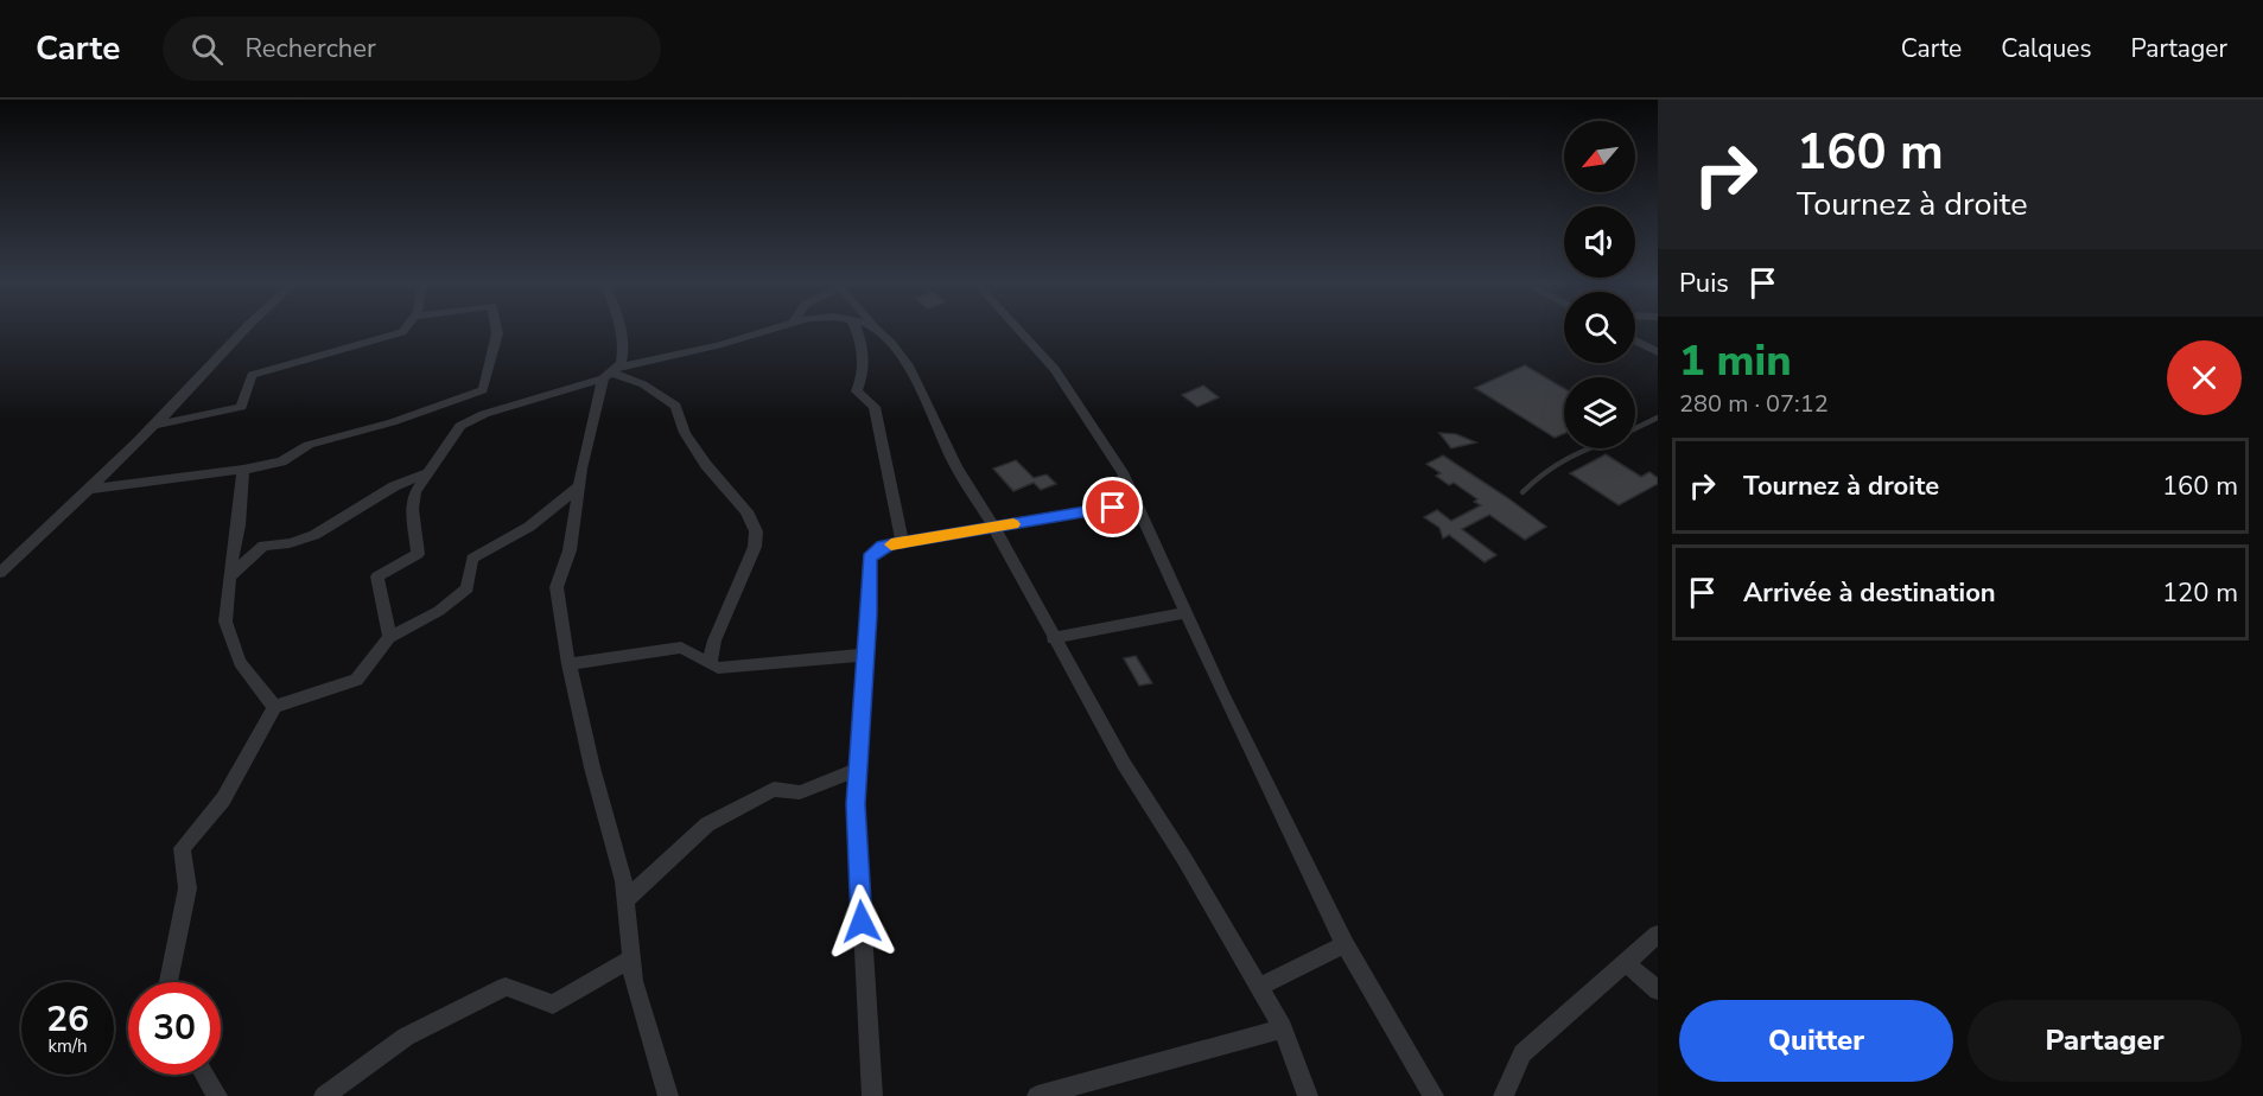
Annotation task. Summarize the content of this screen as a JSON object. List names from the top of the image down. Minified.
{"north":"bottom left","page":{"header":"Carte","search":"Rechercher","nav":["Carte","Calques","Partager"],"turn":["160 m","Tournez à droite"],"then":"Puis","heading":["1 min","280 m · 07:12"],"list":[{"name":"Tournez à droite","value":"160 m"},{"name":"Arrivée à destination","value":"120 m"}],"speed":"26 km/h","limit":"30","buttons":["Quitter","Partager"]}}
